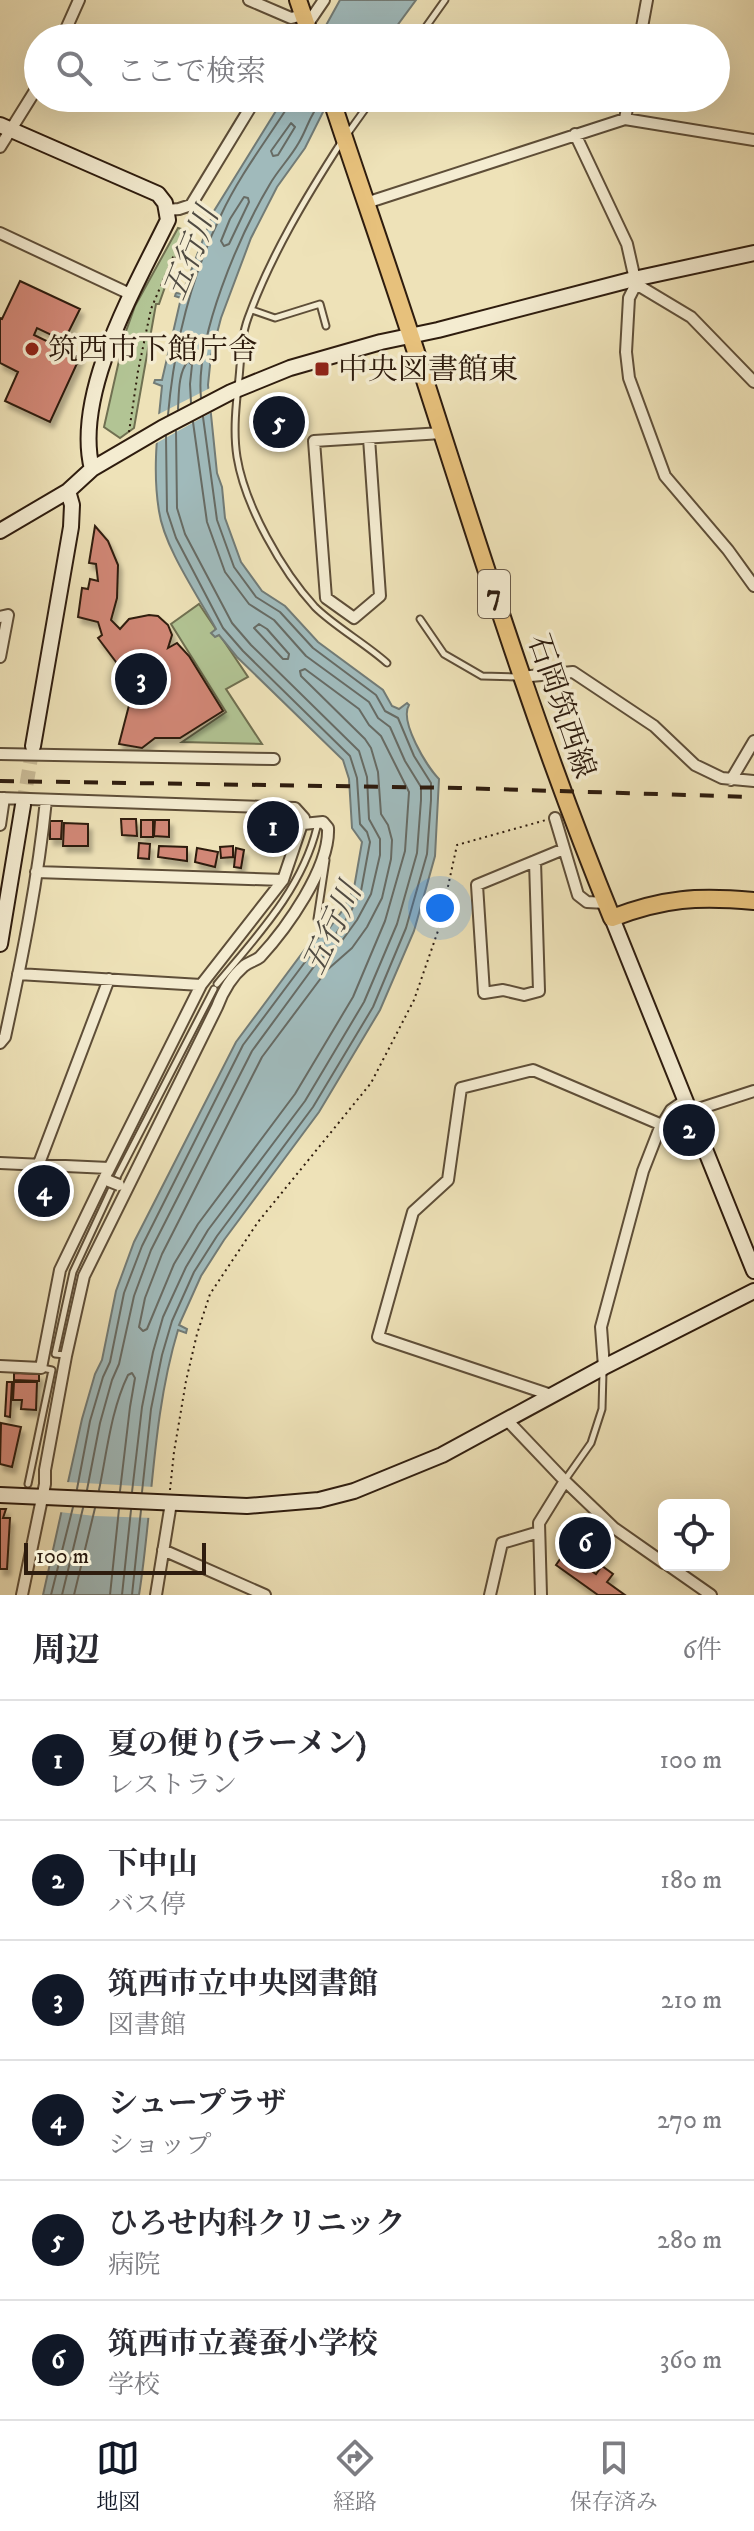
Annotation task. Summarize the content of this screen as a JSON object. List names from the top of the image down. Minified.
{"streets":{"main road":["7","石岡筑西線"]},"water":["五行川"],"places":{"other":["筑西市下館庁舎"],"transit":["中央図書館東"]},"scale_bar":"100 m","page":{"search":"ここで検索","pins":["5","3","1","2","4","6"],"scale":"100 m","heading":["周辺","6件"],"list":[{"mark":"1","name":"夏の便り(ラーメン)","note":"レストラン","value":"100 m"},{"mark":"2","name":"下中山","note":"バス停","value":"180 m"},{"mark":"3","name":"筑西市立中央図書館","note":"図書館","value":"210 m"},{"mark":"4","name":"シュープラザ","note":"ショップ","value":"270 m"},{"mark":"5","name":"ひろせ内科クリニック","note":"病院","value":"280 m"},{"mark":"6","name":"筑西市立養蚕小学校","note":"学校","value":"360 m"}],"nav":["地図","経路","保存済み"]}}
